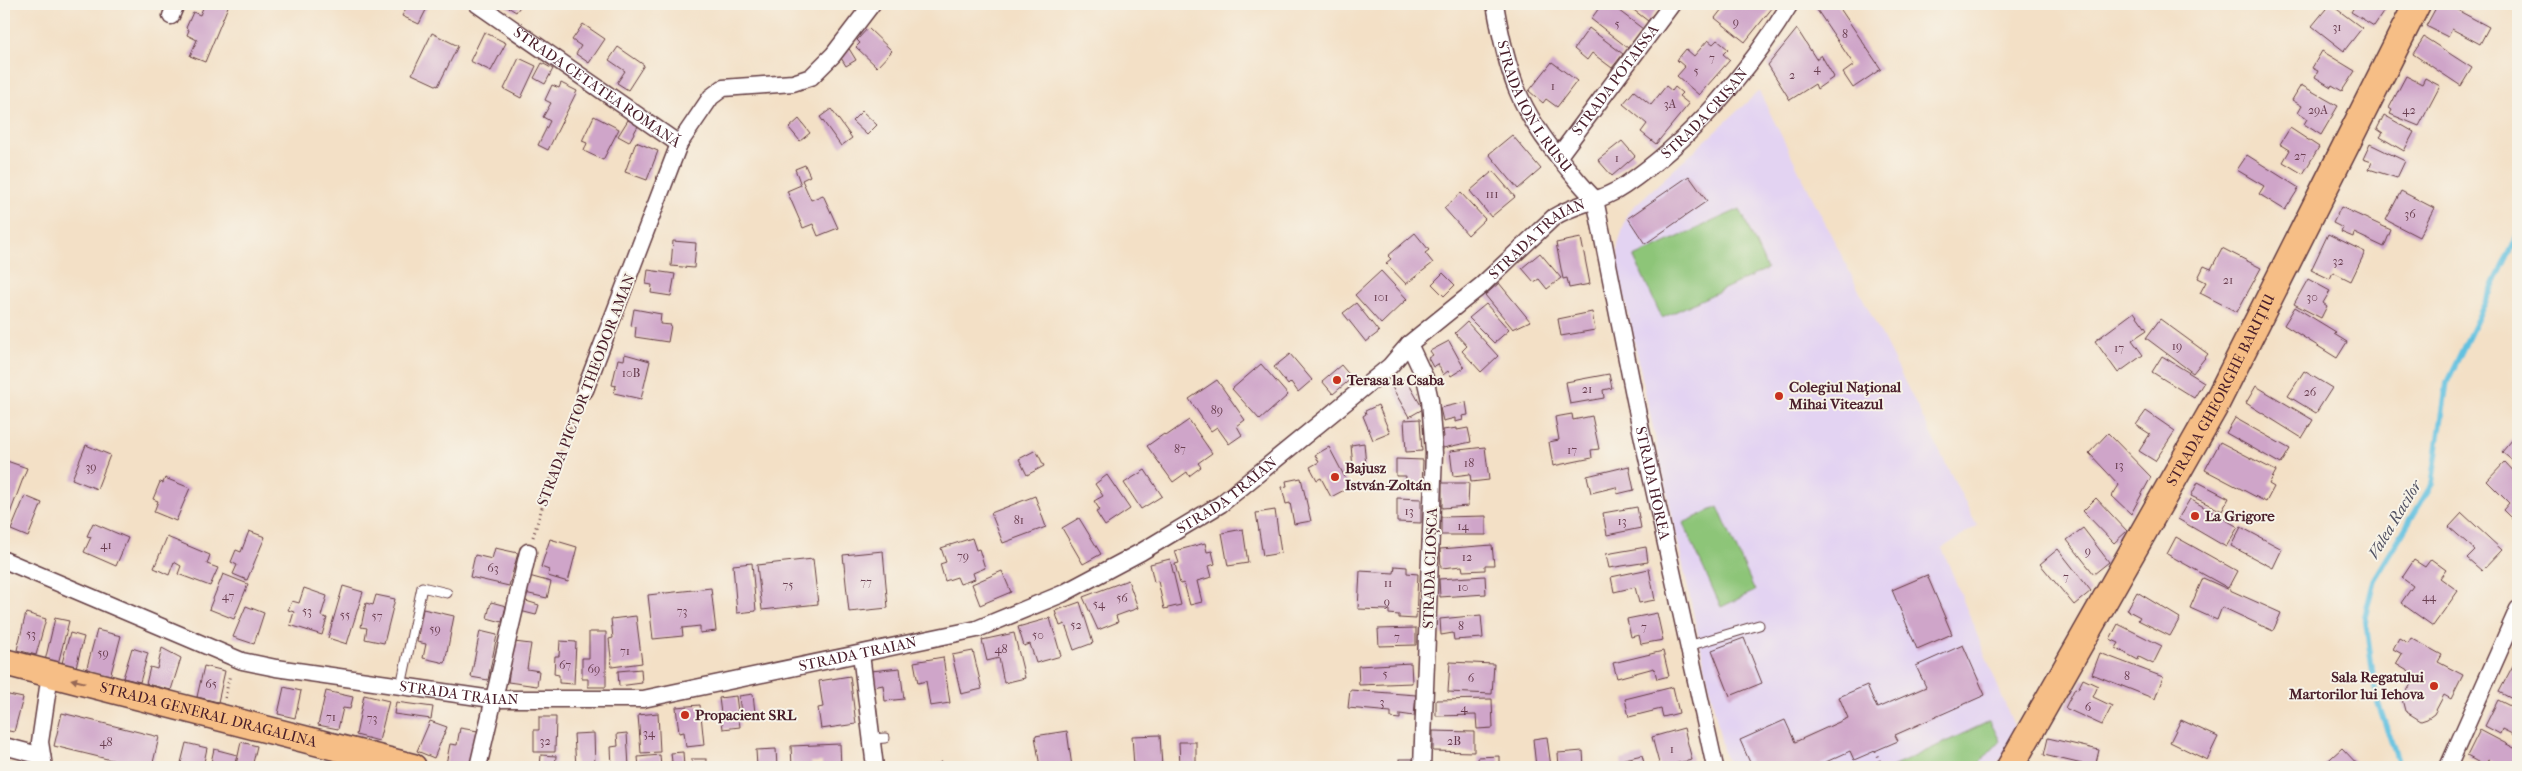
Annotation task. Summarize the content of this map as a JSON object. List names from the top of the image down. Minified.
{"streets":{"main road":["STRADA GHEORGHE BARIȚIU","STRADA GENERAL DRAGALINA"],"street":["STRADA POTAISSA","STRADA CETATEA ROMANĂ","STRADA ION I. RUSU","STRADA CRIȘAN","STRADA TRAIAN","STRADA PICTOR THEODOR AMAN","STRADA HOREA","STRADA CLOȘCA"]},"crossings":[["STRADA POTAISSA","STRADA ION I. RUSU"],["STRADA CETATEA ROMANĂ","STRADA PICTOR THEODOR AMAN"],["STRADA ION I. RUSU","STRADA CRIȘAN"],["STRADA ION I. RUSU","STRADA TRAIAN"],["STRADA ION I. RUSU","STRADA HOREA"],["STRADA CRIȘAN","STRADA TRAIAN"],["STRADA CRIȘAN","STRADA HOREA"],["STRADA TRAIAN","STRADA HOREA"],["STRADA TRAIAN","STRADA CLOȘCA"]],"one_way":["STRADA GENERAL DRAGALINA"],"water":["Valea Racilor"],"places":["Terasa la Csaba","Colegiul Național Mihai Viteazul","Bajusz István-Zoltán","La Grigore","Sala Regatului Martorilor lui Iehova","Propacient SRL"],"house_numbers":["9","5","31","8","7","4","5","2","1","3A","29A","42","27","1","111","36","32","21","101","30","19","17","10B","21","26","89","87","17","18","13","39","13","81","13","14","41","9","79","12","63","7","77","11","75","10","47","44","56","9","54","53","73","55","57","52","8","7","59","53","50","7","48","71","59","67","69","5","8","6","65","3","6","4","71","73","34","32","2B","48","1"]}
